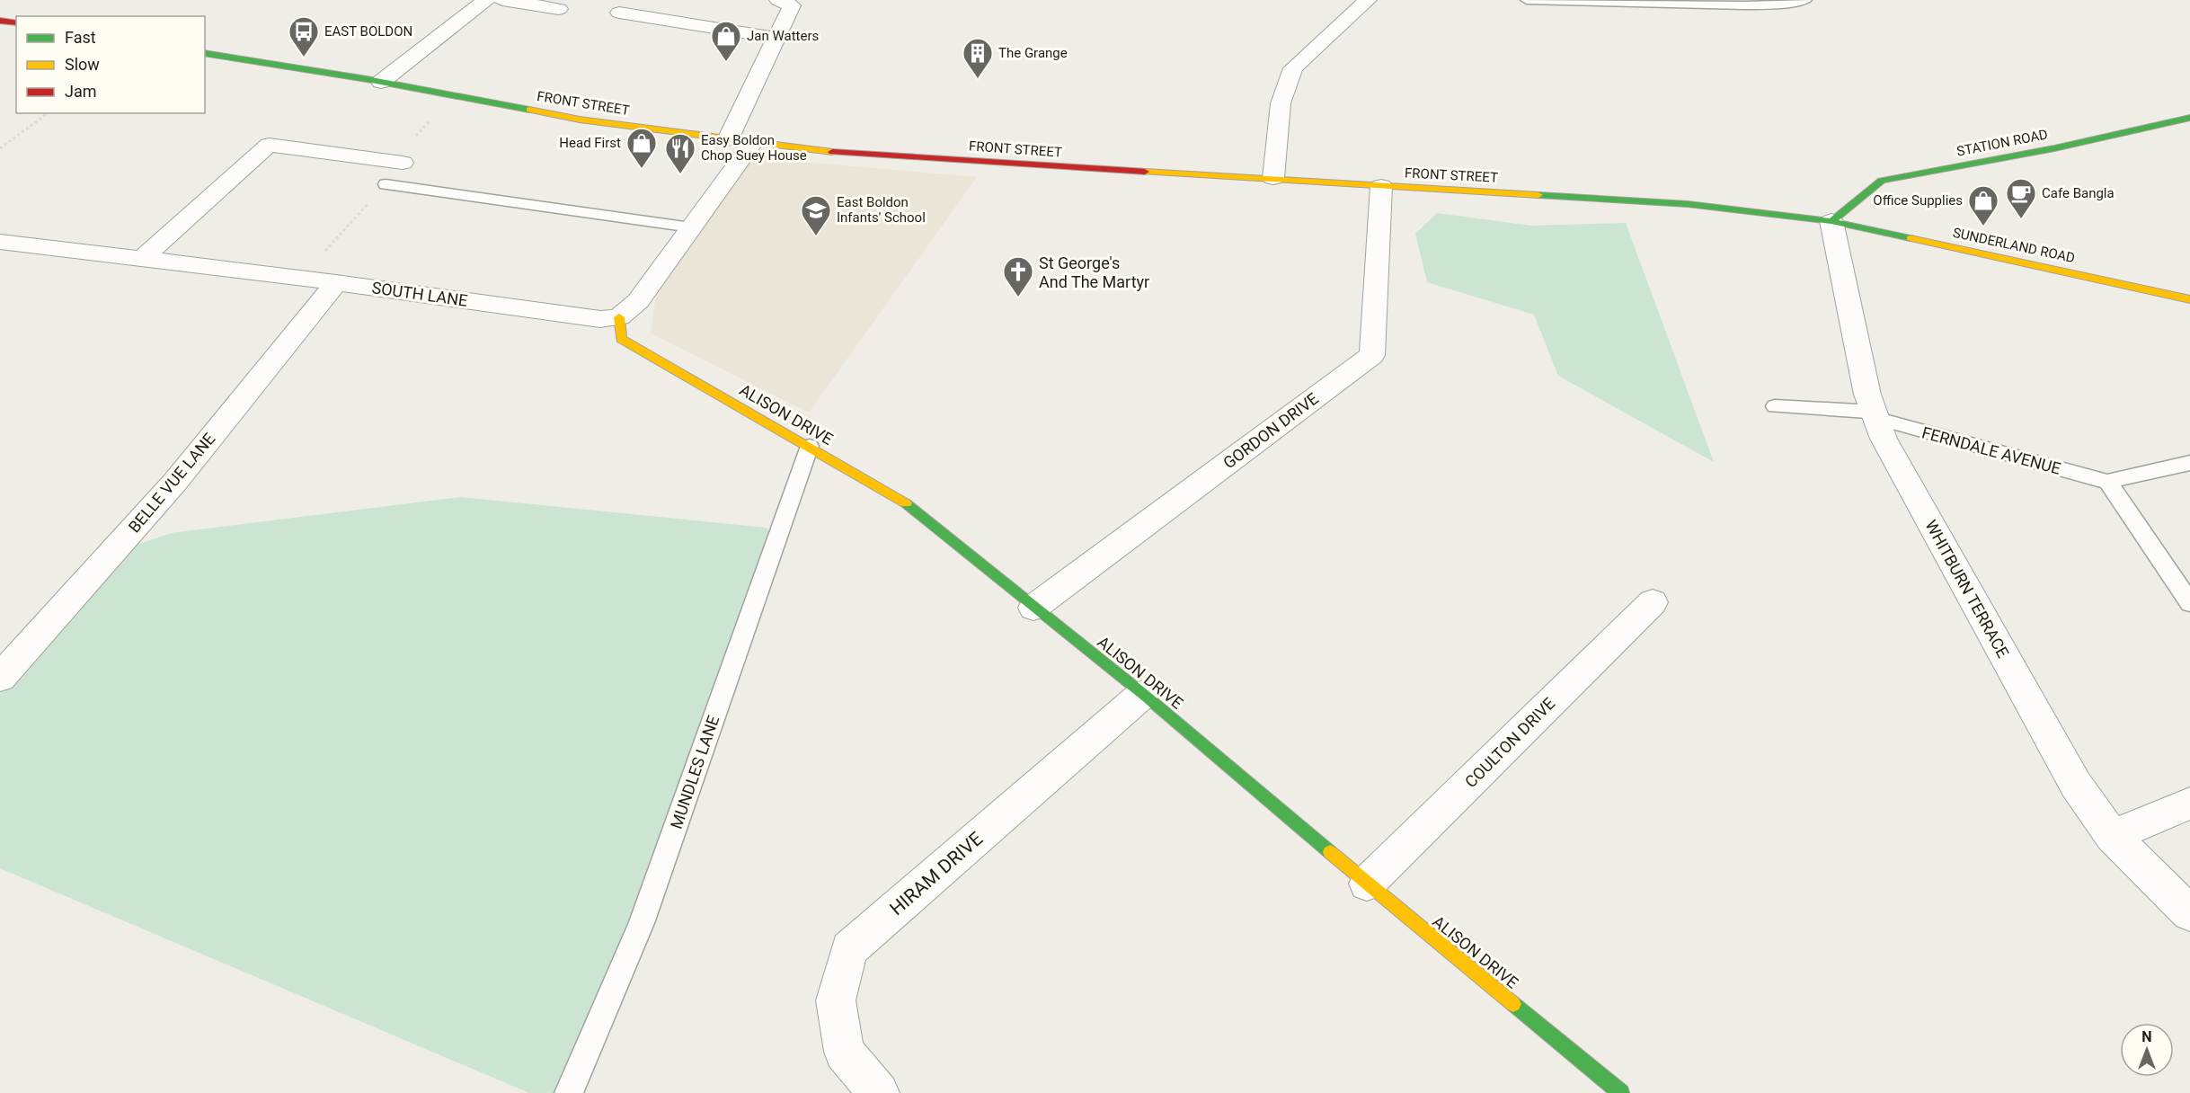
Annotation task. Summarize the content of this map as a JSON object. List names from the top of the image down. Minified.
{"streets":{"main road":["FRONT STREET","STATION ROAD","SUNDERLAND ROAD","ALISON DRIVE"],"street":["SOUTH LANE","GORDON DRIVE","BELLE VUE LANE","WHITBURN TERRACE","COULTON DRIVE","HIRAM DRIVE"],"lane":["FERNDALE AVENUE","MUNDLES LANE"]},"crossings":[["FRONT STREET","STATION ROAD"],["FRONT STREET","SUNDERLAND ROAD"],["FRONT STREET","GORDON DRIVE"],["FRONT STREET","WHITBURN TERRACE"],["STATION ROAD","SUNDERLAND ROAD"],["STATION ROAD","WHITBURN TERRACE"],["SUNDERLAND ROAD","WHITBURN TERRACE"],["SOUTH LANE","ALISON DRIVE"],["SOUTH LANE","BELLE VUE LANE"],["ALISON DRIVE","GORDON DRIVE"],["ALISON DRIVE","COULTON DRIVE"],["ALISON DRIVE","MUNDLES LANE"],["ALISON DRIVE","HIRAM DRIVE"],["FERNDALE AVENUE","WHITBURN TERRACE"]],"places":{"bus stop":["EAST BOLDON"],"shop":["Jan Watters","Head First","Office Supplies"],"building":["The Grange"],"restaurant":["Easy Boldon Chop Suey House"],"cafe":["Cafe Bangla"],"school or university":["East Boldon Infants' School"],"church":["St George's And The Martyr"]},"legend":["Fast","Slow","Jam"],"north":"top"}
